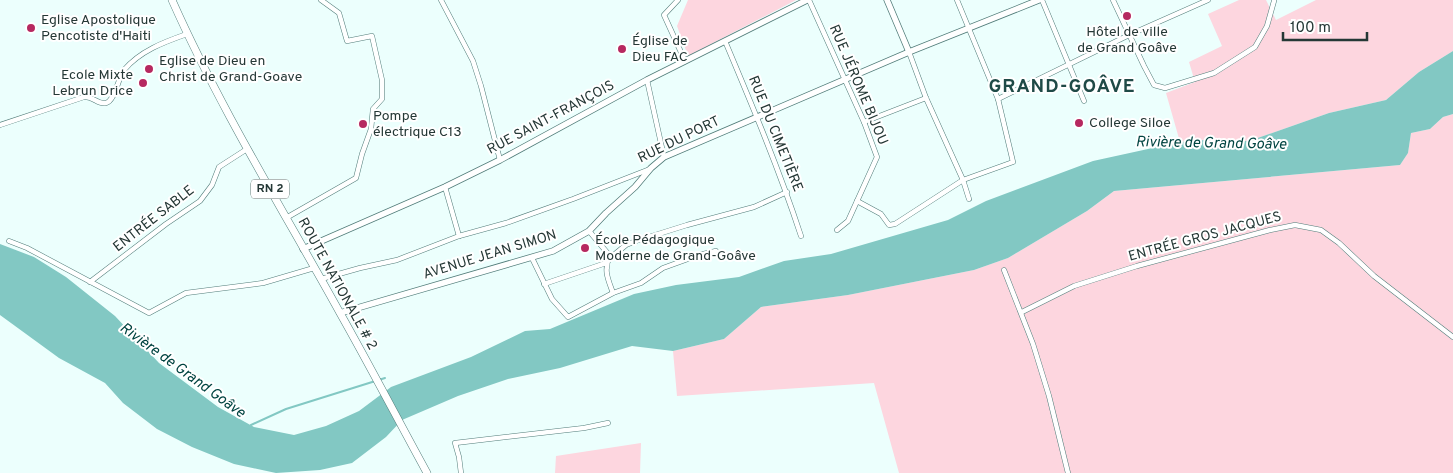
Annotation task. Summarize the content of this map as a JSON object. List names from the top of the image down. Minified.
{"streets":{"main road":["RN 2","ROUTE NATIONALE # 2"],"street":["RUE JÉROME BIJOU","RUE SAINT-FRANÇOIS","RUE DU CIMETIÈRE","RUE DU PORT","ENTRÉE SABLE","ENTRÉE GROS JACQUES","AVENUE JEAN SIMON"]},"crossings":[["RUE JÉROME BIJOU","RUE SAINT-FRANÇOIS"],["RUE JÉROME BIJOU","RUE DU PORT"],["RUE SAINT-FRANÇOIS","RUE DU CIMETIÈRE"],["RUE SAINT-FRANÇOIS","ROUTE NATIONALE # 2"],["RUE DU CIMETIÈRE","RUE DU PORT"],["RUE DU PORT","AVENUE JEAN SIMON"],["RUE DU PORT","ROUTE NATIONALE # 2"],["ENTRÉE SABLE","ROUTE NATIONALE # 2"],["AVENUE JEAN SIMON","ROUTE NATIONALE # 2"]],"districts":["GRAND-GOÂVE"],"water":["Rivière de Grand Goâve"],"places":["Hôtel de ville de Grand Goâve","Eglise Apostolique Pencotiste d'Haiti","Église de Dieu FAC","Eglise de Dieu en Christ de Grand-Goave","Ecole Mixte Lebrun Drice","College Siloe","Pompe électrique C13","École Pédagogique Moderne de Grand-Goâve"],"scale_bar":"100 m"}
